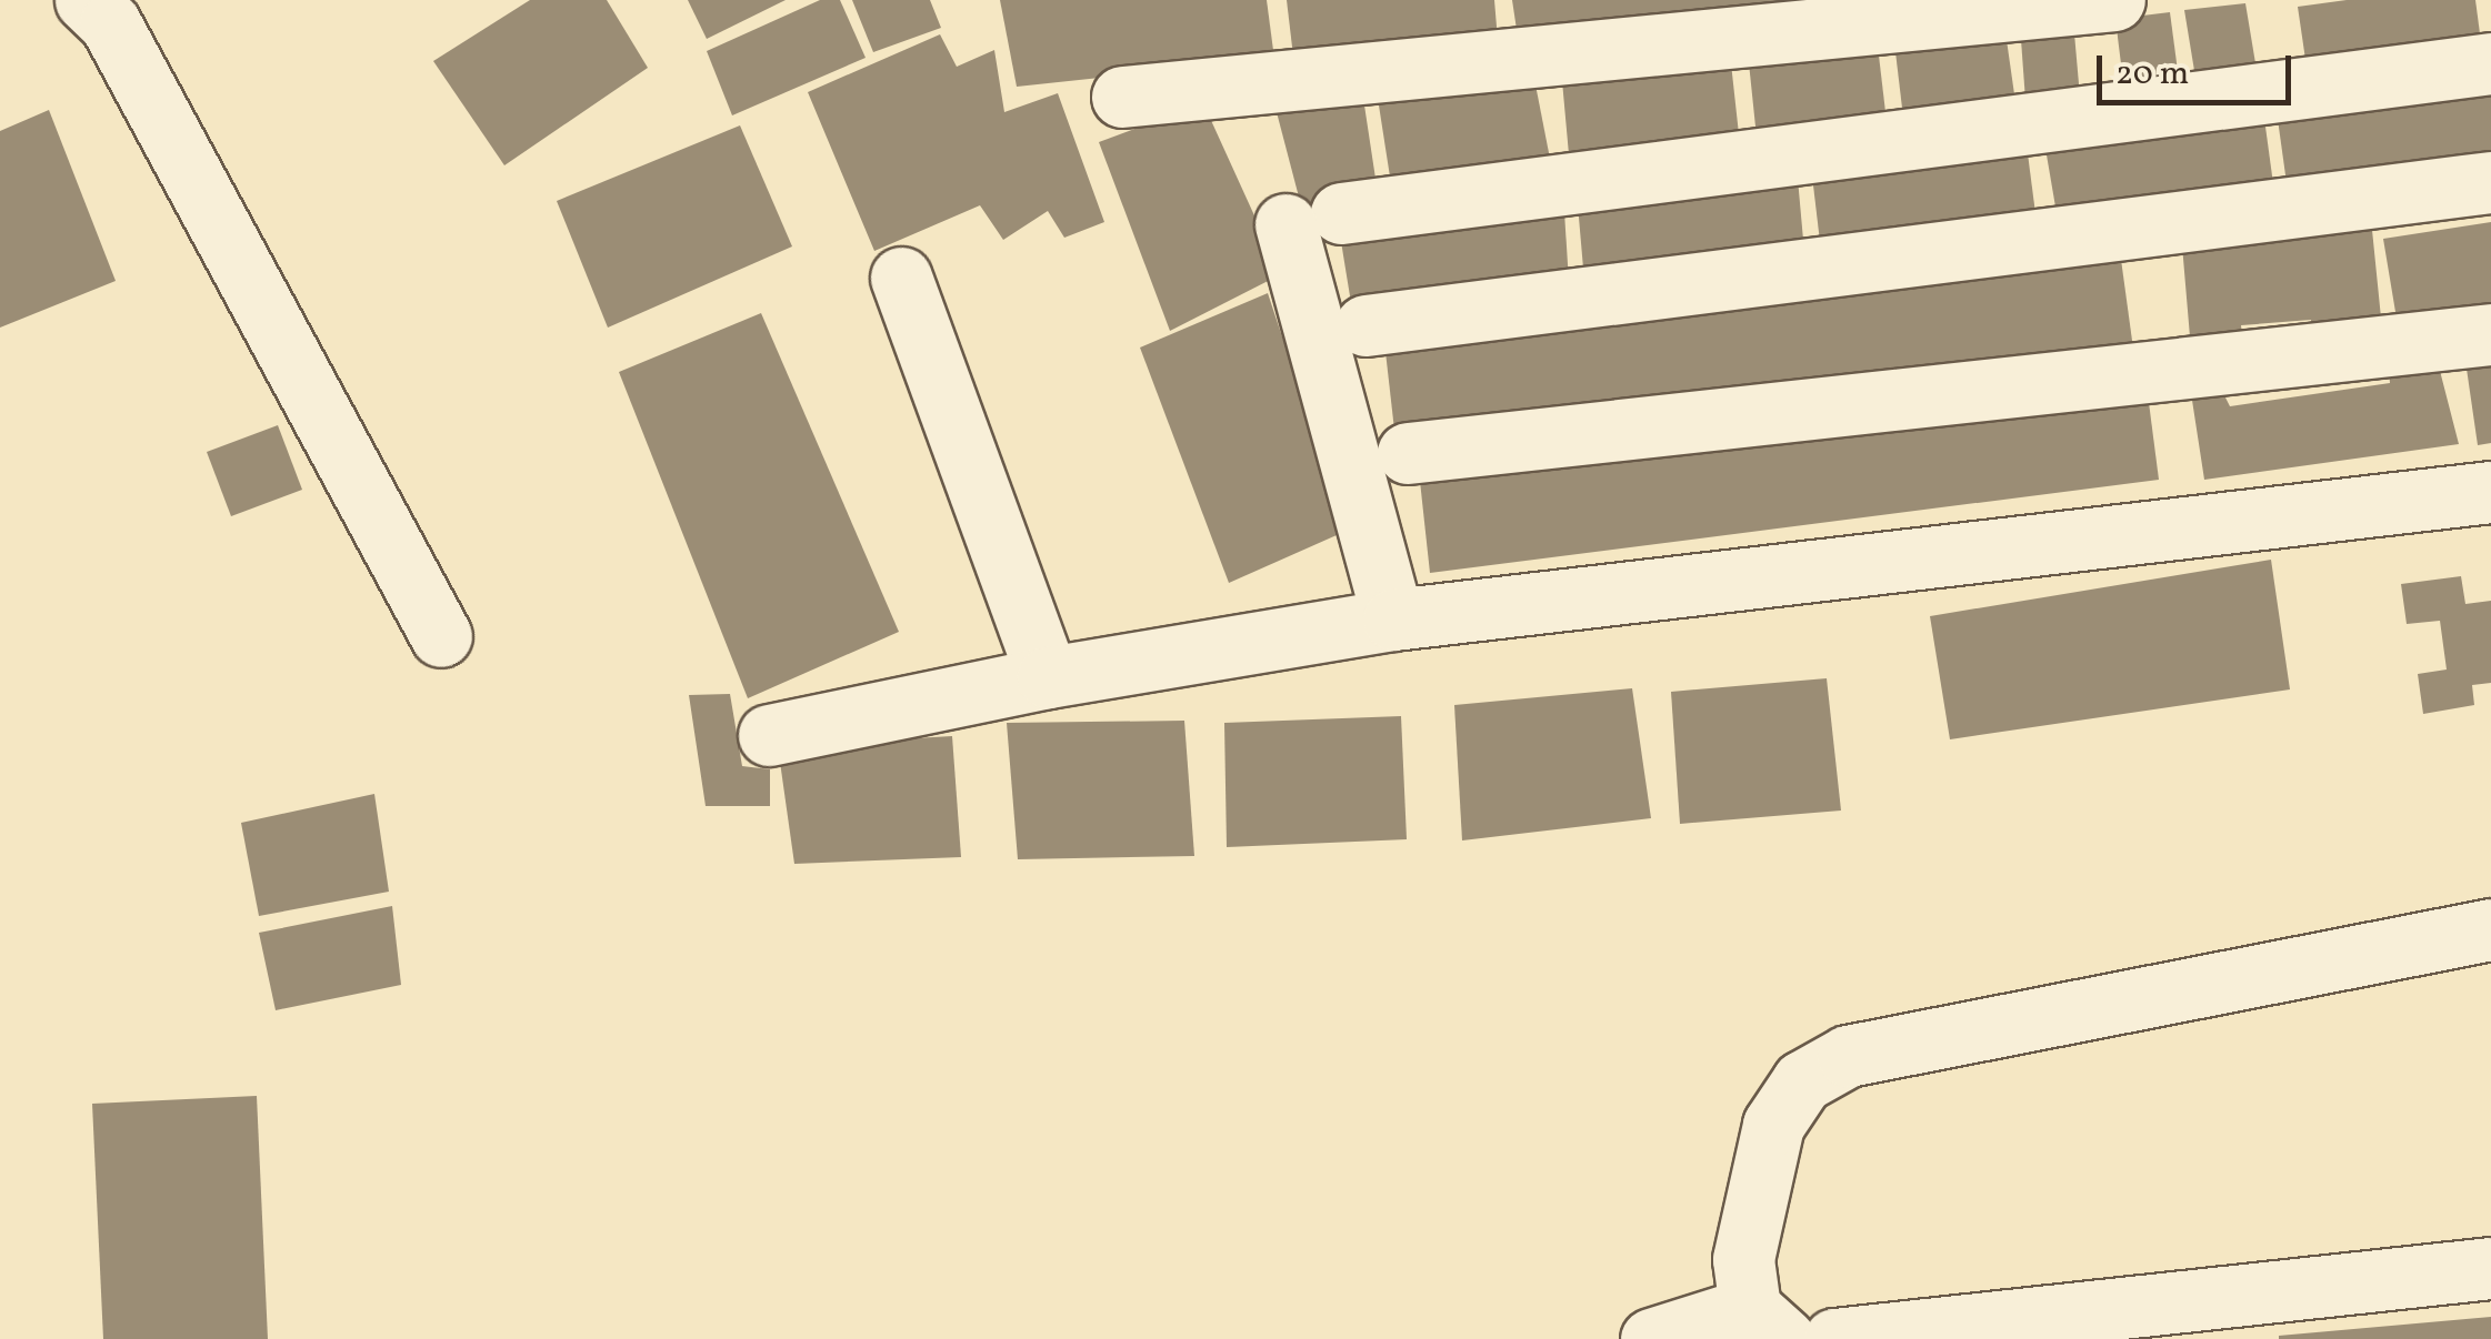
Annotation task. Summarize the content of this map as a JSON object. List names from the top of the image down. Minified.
{"scale_bar":"20 m"}
